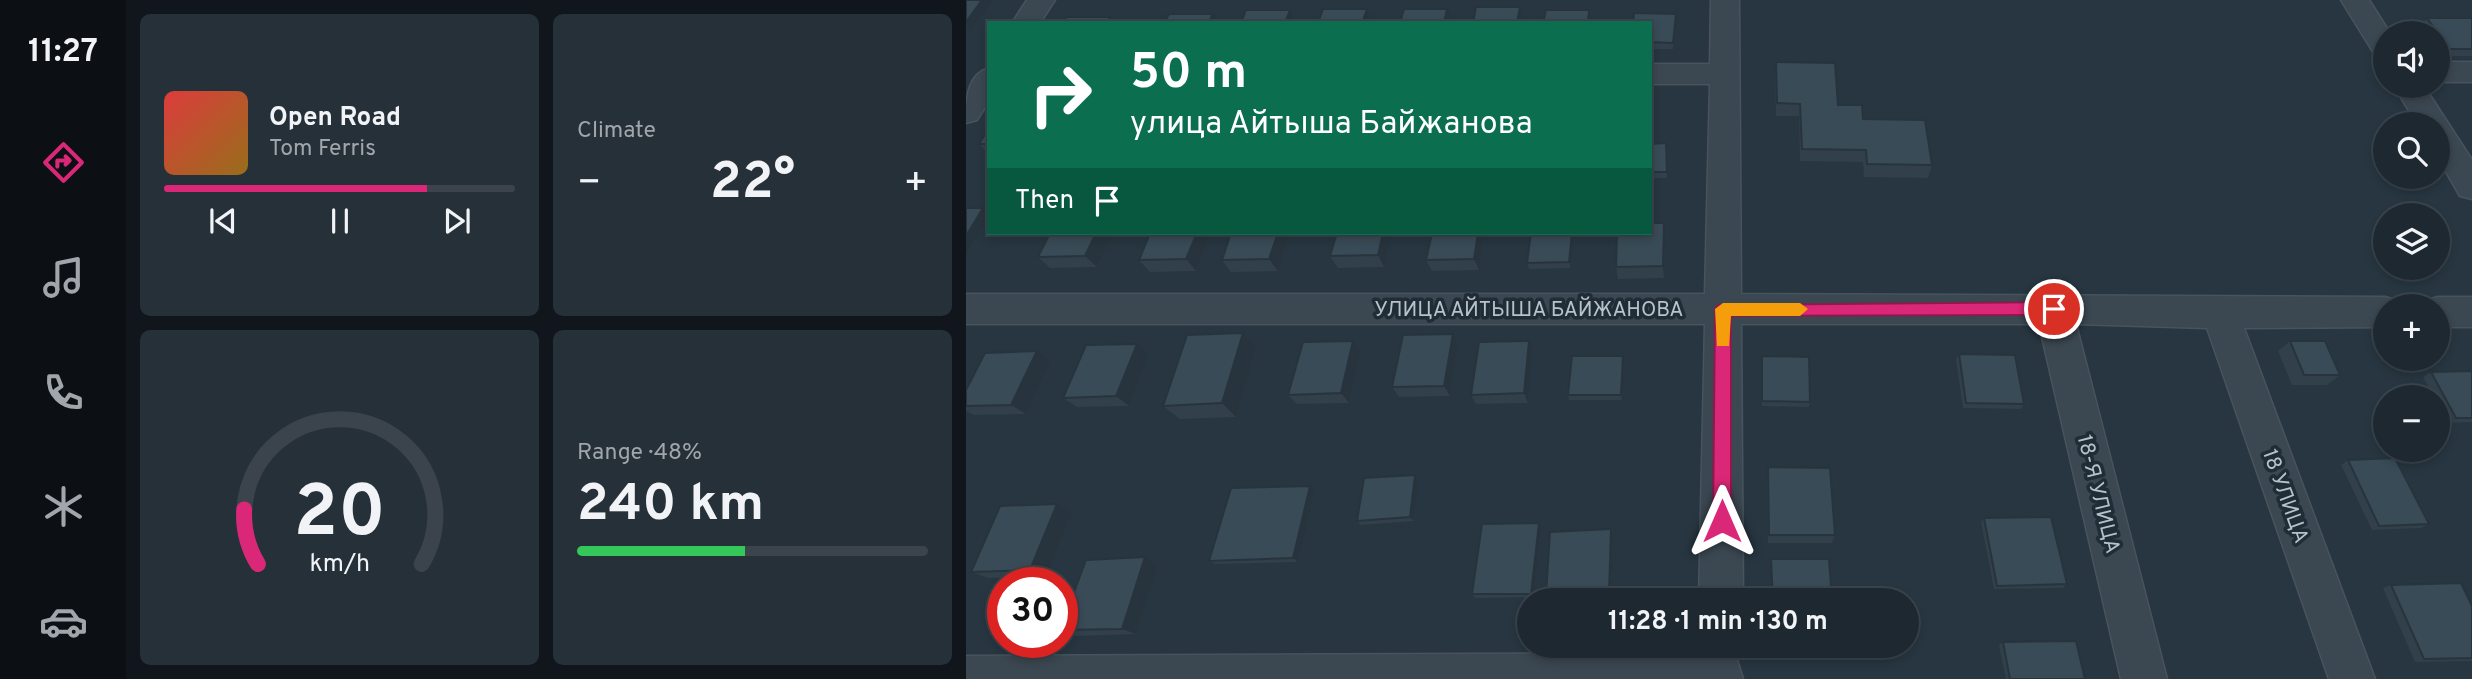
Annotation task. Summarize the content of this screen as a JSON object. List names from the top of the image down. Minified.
{"streets":{"street":["УЛИЦА АЙТЫША БАЙЖАНОВА","18-Я УЛИЦА","18 УЛИЦА"]},"crossings":[["УЛИЦА АЙТЫША БАЙЖАНОВА","18-Я УЛИЦА"],["УЛИЦА АЙТЫША БАЙЖАНОВА","18 УЛИЦА"]],"page":{"tabs":"11:27","tile":["Climate",["Range · 48%","240 km"]],"map_buttons":["+","−"],"turn":["50 m","улица Айтыша Байжанова"],"song":["Open Road","Tom Ferris"],"heat":["−","22°","+"],"then":"Then","limit":"30","trip":"11:28 · 1 min · 130 m","gauge":["20","km/h"]}}
